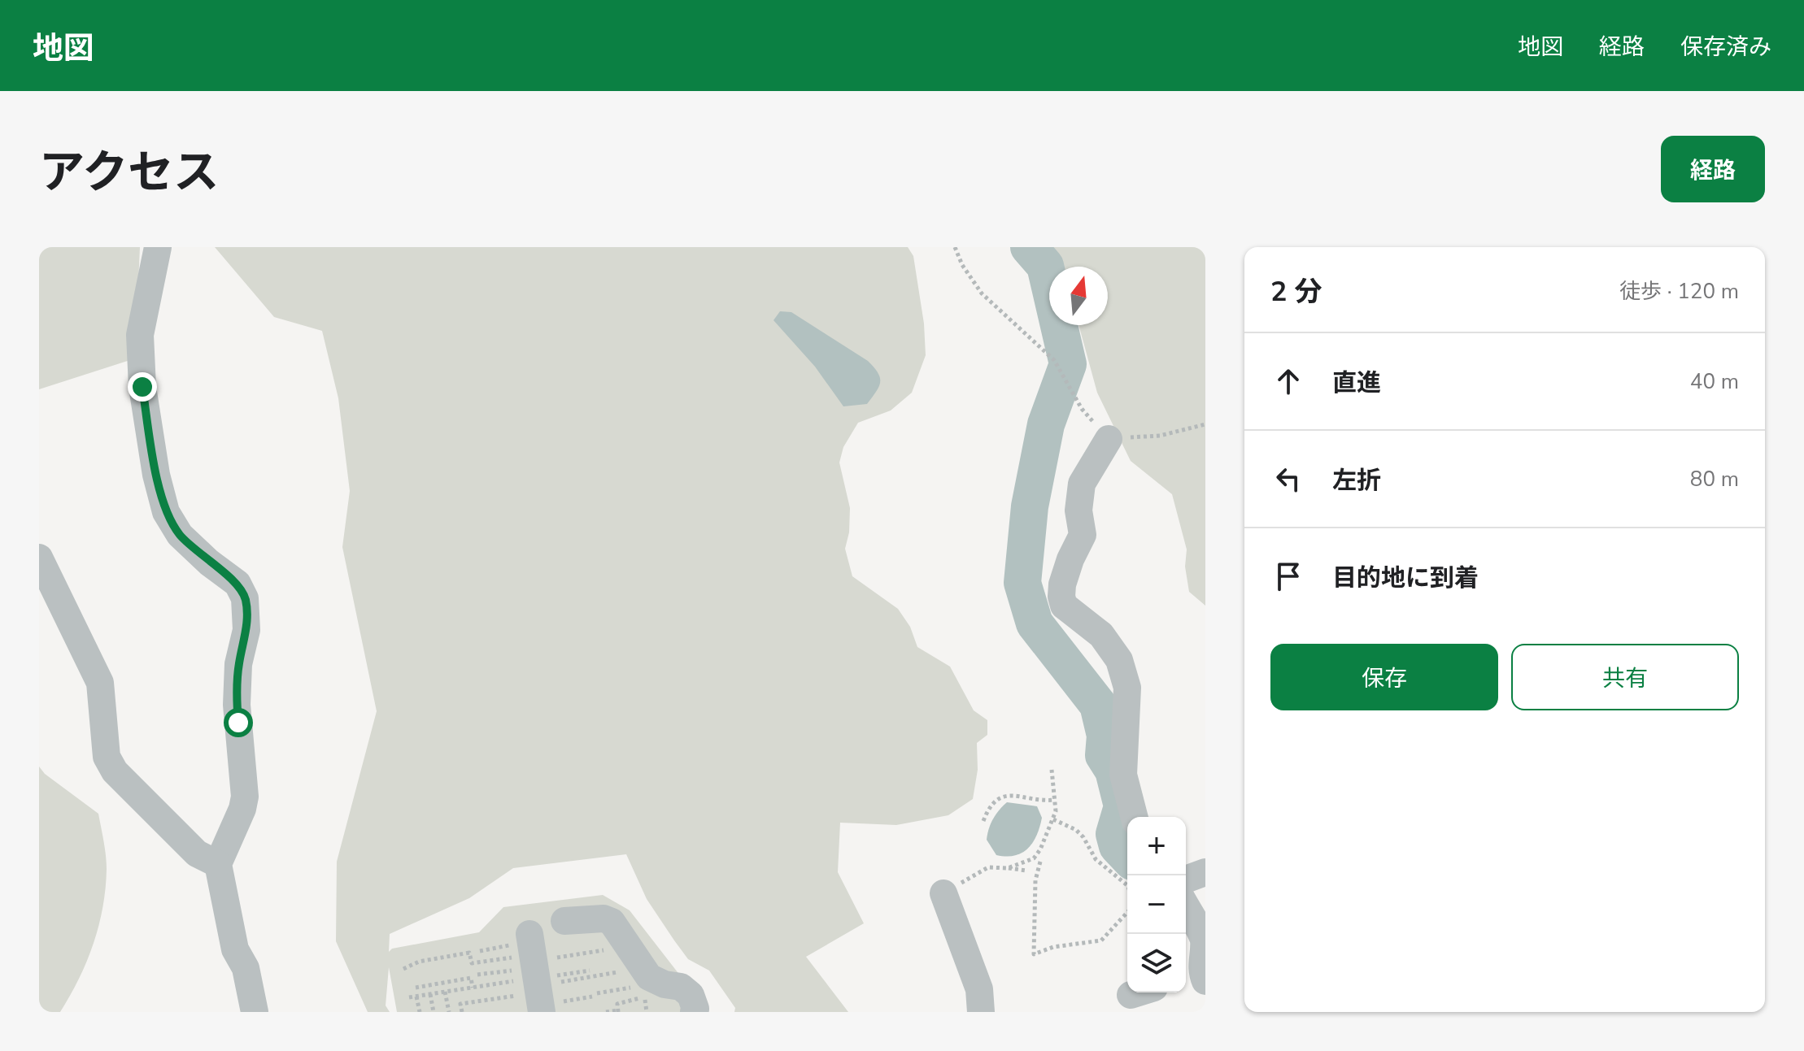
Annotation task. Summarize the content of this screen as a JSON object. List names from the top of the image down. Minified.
{"north":"top","page":{"header":"地図","nav":["地図","経路","保存済み"],"title":"アクセス","buttons":["経路",["保存","共有"]],"heading":["2 分","徒歩 · 120 m"],"list":[["直進","40 m"],["左折","80 m"],"目的地に到着"],"map_buttons":["+","−"]}}
